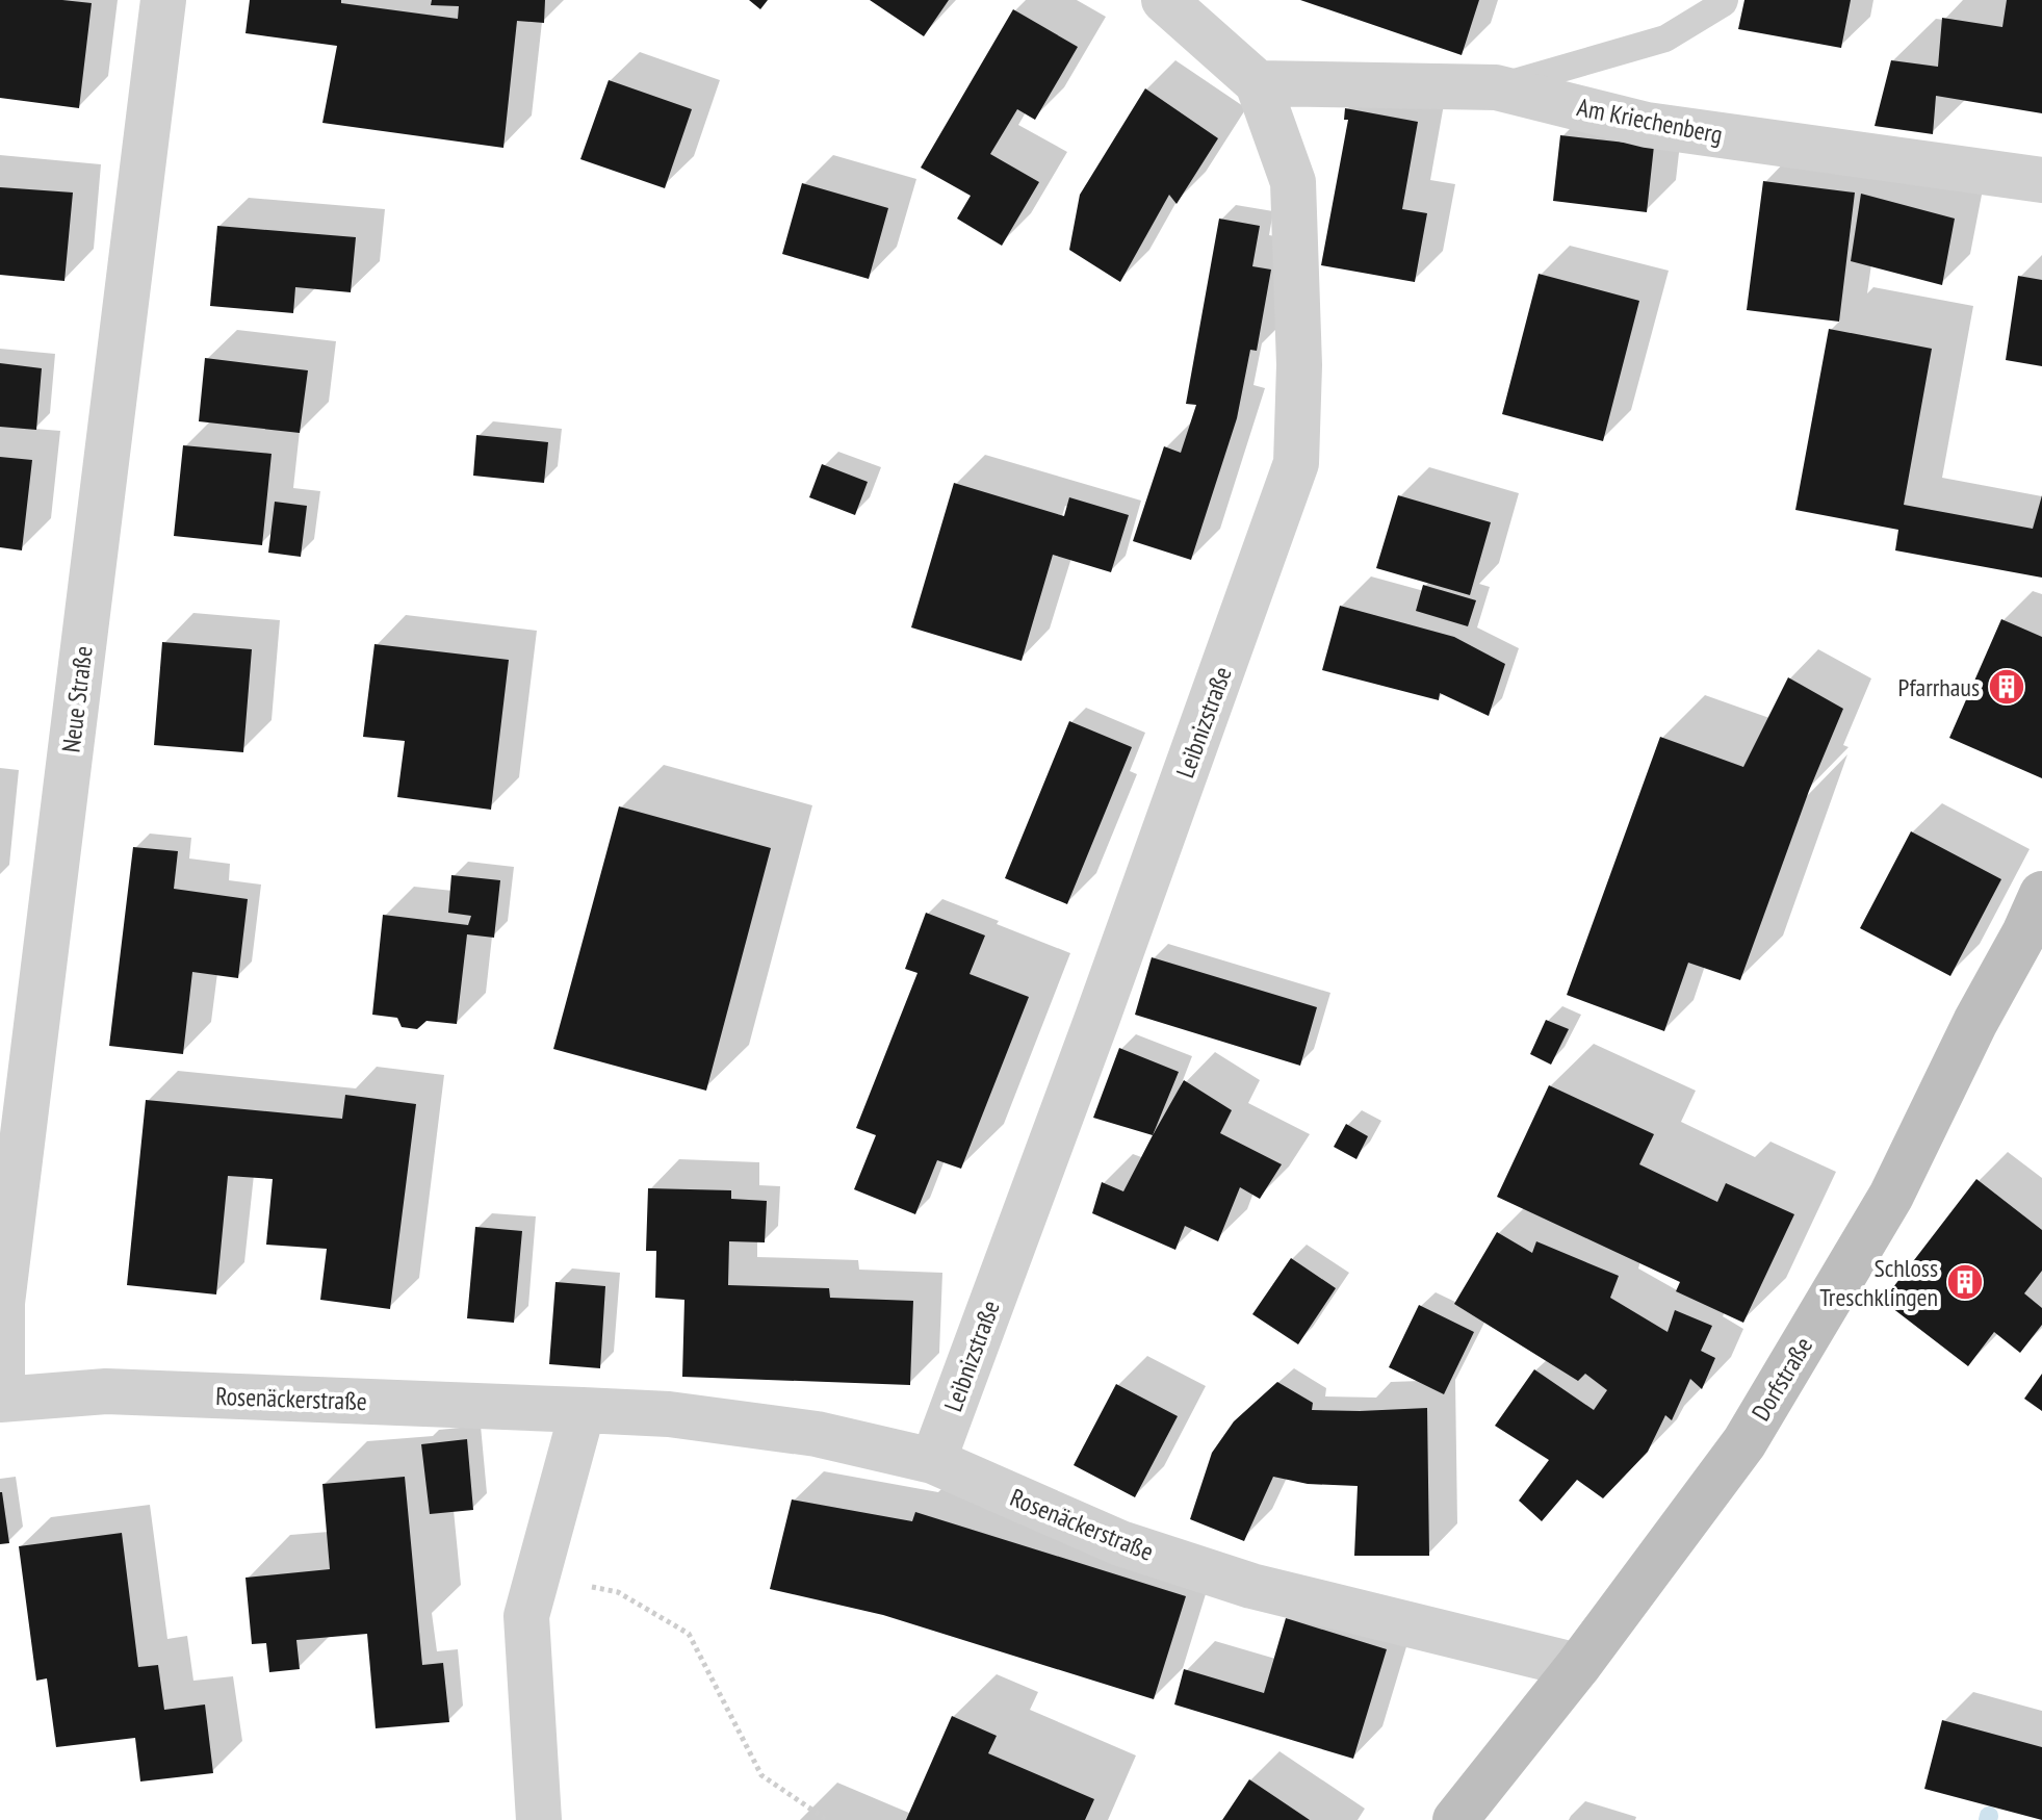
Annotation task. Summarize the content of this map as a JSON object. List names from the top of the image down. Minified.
{"streets":{"street":["Am Kriechenberg","Neue Straße","Leibnizstraße","Dorfstraße","Rosenäckerstraße"]},"crossings":[["Am Kriechenberg","Leibnizstraße"],["Neue Straße","Rosenäckerstraße"],["Leibnizstraße","Rosenäckerstraße"],["Dorfstraße","Rosenäckerstraße"]],"places":{"building":["Pfarrhaus","Schloss Treschklingen"]}}
